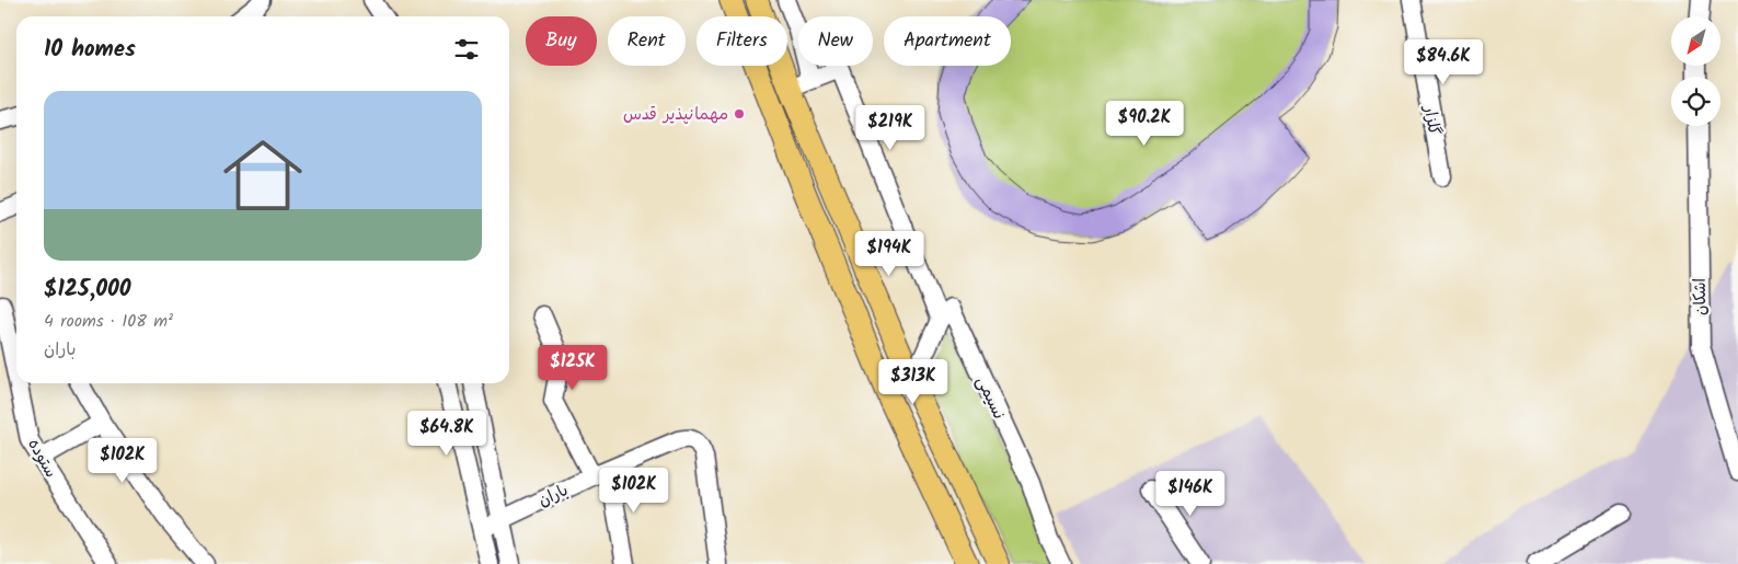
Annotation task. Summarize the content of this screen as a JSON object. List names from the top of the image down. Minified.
{"streets":{"street":["گلزار","اشکان","نسیمی","ستوده","باران"]},"places":["مهمانپذیر قدس"],"north":"bottom left","page":{"chip":["Buy","Rent","Filters","New","Apartment"],"heading":"10 homes","price":["$84.6K","$90.2K","$219K","$194K","$125K","$313K","$64.8K","$102K","$102K","$146K"],"list":[{"name":"$125,000","note":"4 rooms · 108 m² · باران"}]}}
